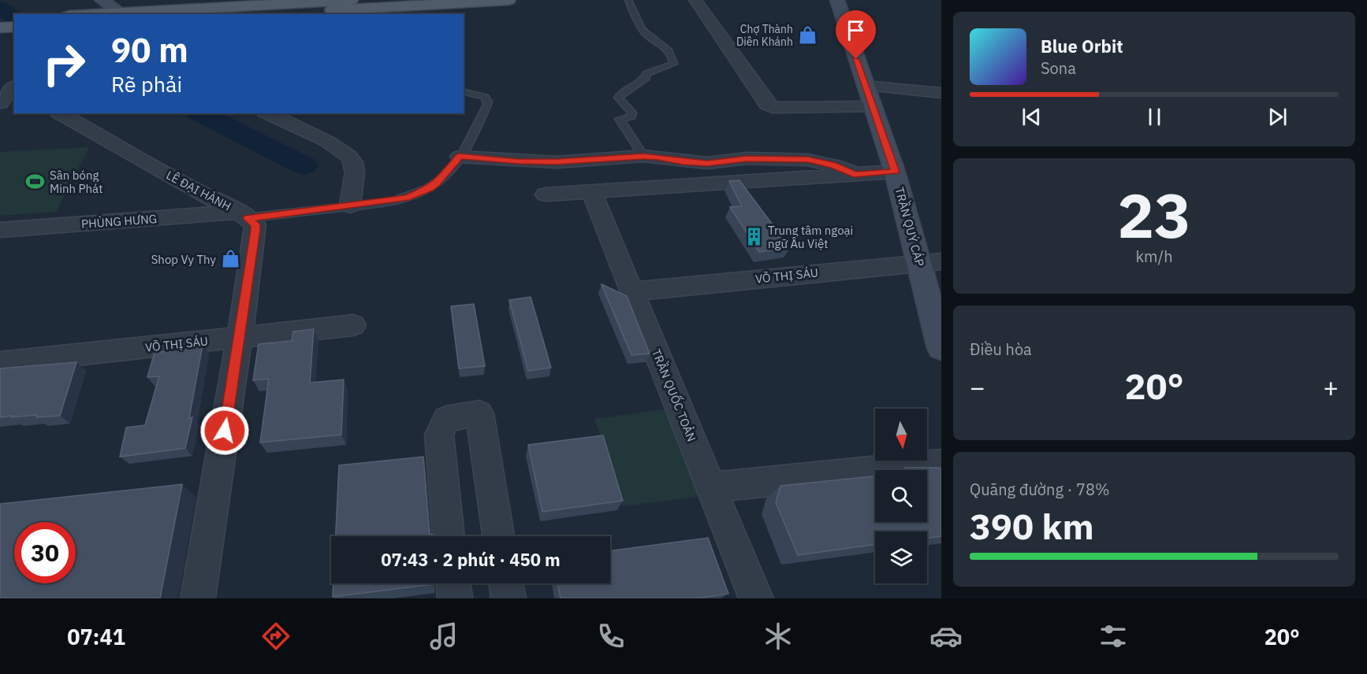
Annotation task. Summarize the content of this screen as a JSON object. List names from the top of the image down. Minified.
{"streets":{"street":["LÊ ĐẠI HÀNH","PHÙNG HƯNG","TRẦN QUÝ CÁP","VÕ THỊ SÁU","TRẦN QUỐC TOẢN"]},"crossings":[["LÊ ĐẠI HÀNH","PHÙNG HƯNG"],["TRẦN QUÝ CÁP","VÕ THỊ SÁU"],["VÕ THỊ SÁU","TRẦN QUỐC TOẢN"]],"places":{"shop":["Chợ Thành Diên Khánh","Shop Vy Thy"],"sports":["Sân bóng Minh Phát"],"building":["Trung tâm ngoại ngữ Âu Việt"]},"north":"bottom","page":{"turn":["90 m","Rẽ phải"],"song":["Blue Orbit","Sona"],"tile":[["23","km/h"],"Điều hòa",["Quãng đường · 78%","390 km"]],"heat":["−","20°","+"],"limit":"30","trip":"07:43 · 2 phút · 450 m","tabs":["07:41","20°"]}}
